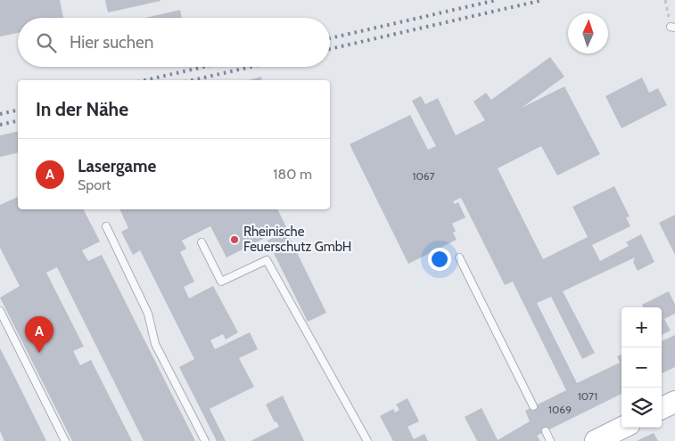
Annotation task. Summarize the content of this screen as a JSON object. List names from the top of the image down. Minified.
{"places":["Rheinische Feuerschutz GmbH"],"house_numbers":["1067","1071","1069"],"north":"top","page":{"search":"Hier suchen","heading":"In der Nähe","list":[{"mark":"A","name":"Lasergame","note":"Sport","value":"180 m"}],"map_buttons":["+","−"],"pins":"A"}}
